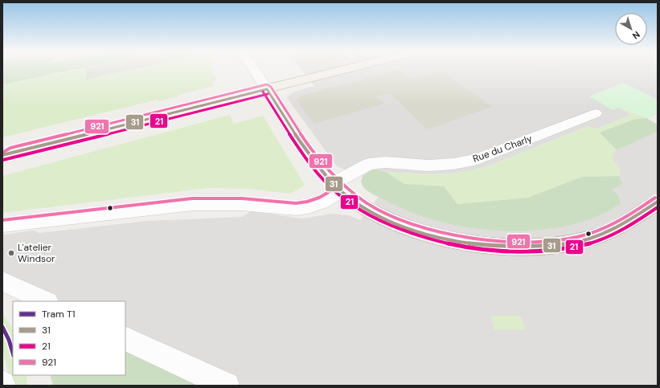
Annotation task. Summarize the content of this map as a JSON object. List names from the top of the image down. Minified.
{"streets":{"street":["Rue du Charly"]},"places":["L'atelier Windsor"],"lines":["transit line 921","transit line 31","transit line 21","tram line T1"],"legend":["Tram T1","31","21","921"],"north":"bottom right"}
